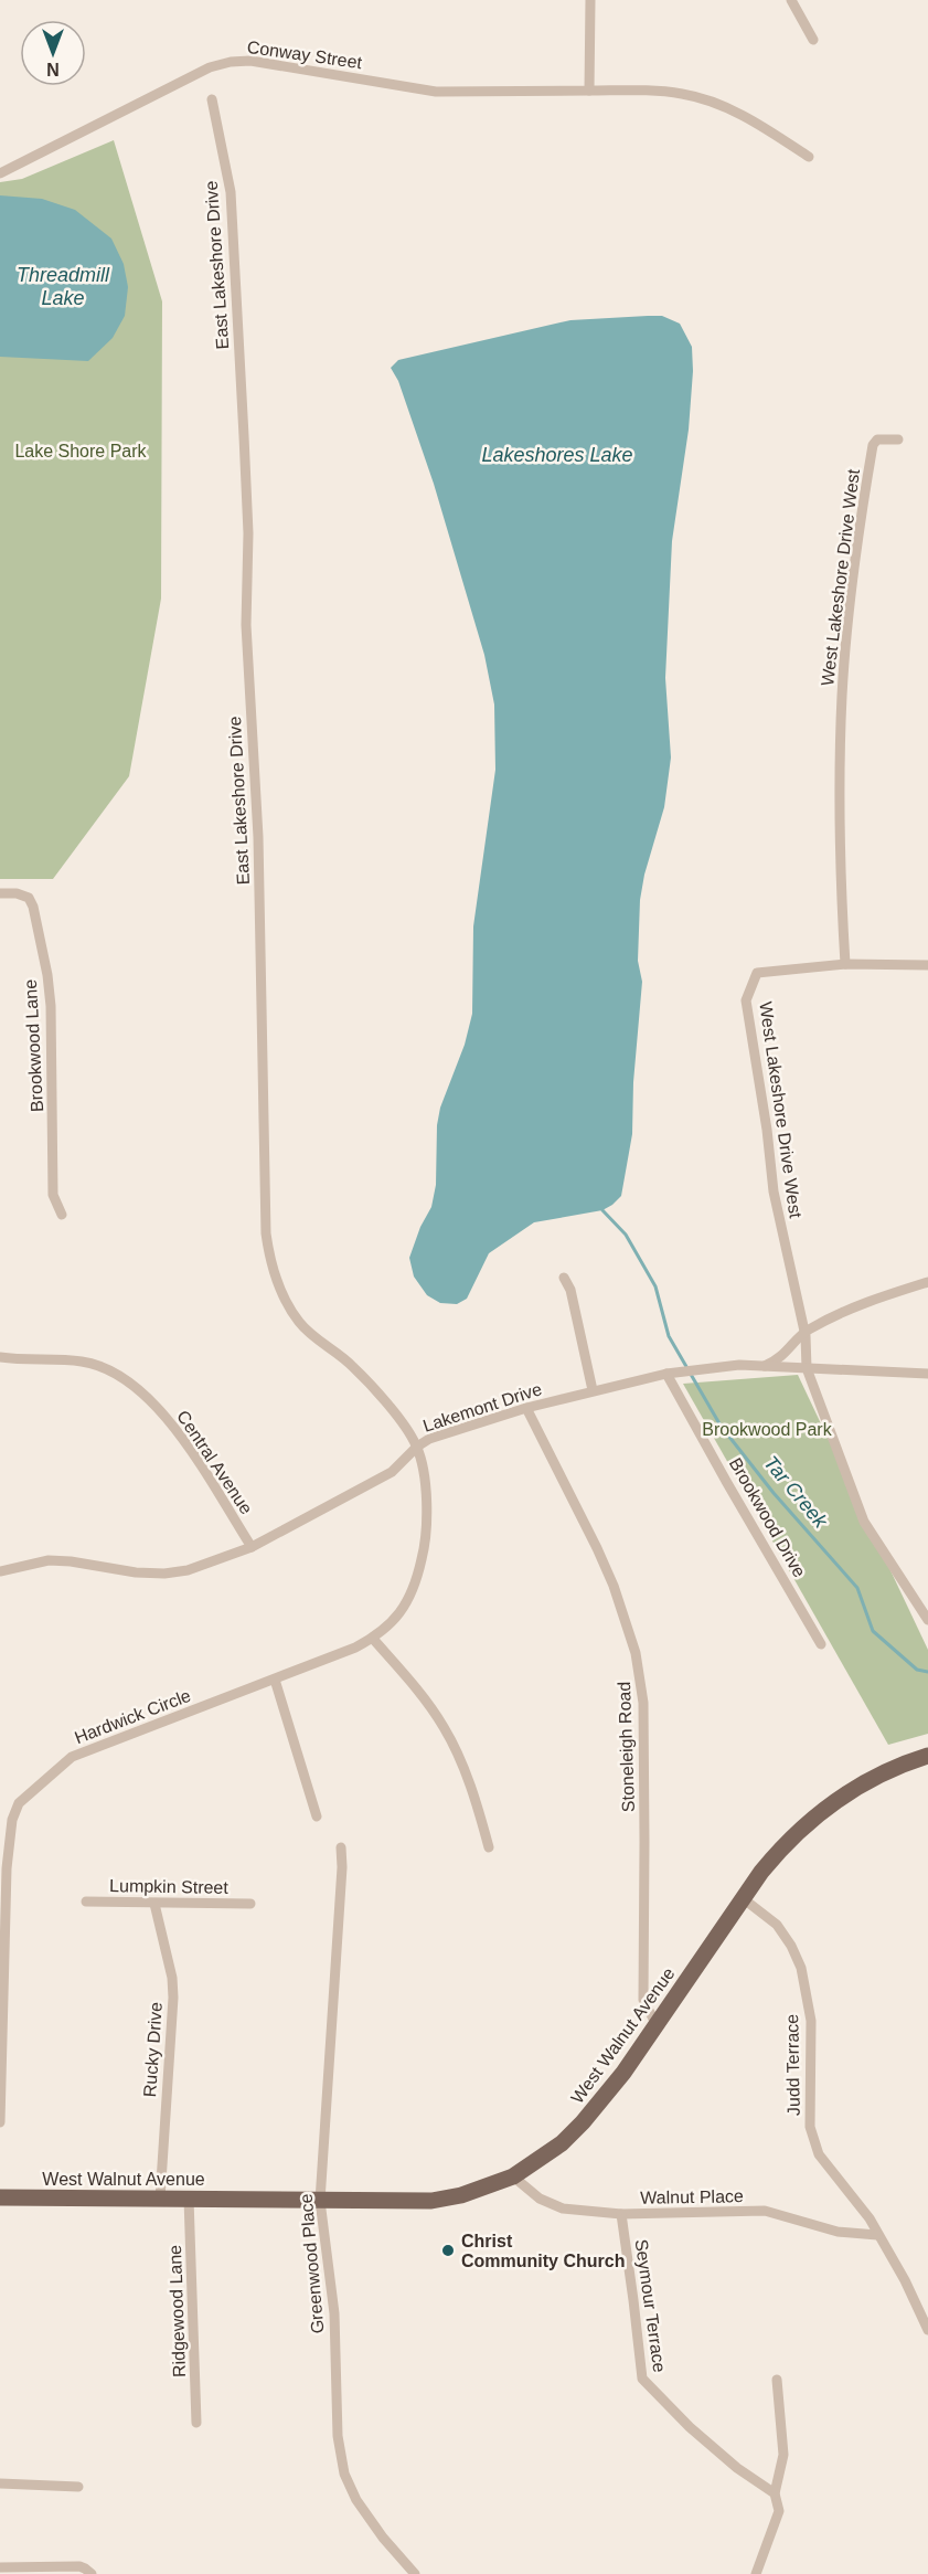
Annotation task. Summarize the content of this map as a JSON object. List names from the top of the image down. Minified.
{"streets":{"main road":["West Walnut Avenue"],"street":["Conway Street","East Lakeshore Drive","West Lakeshore Drive West","Brookwood Lane","Lakemont Drive","Central Avenue","Brookwood Drive","Hardwick Circle","Stoneleigh Road","Lumpkin Street","Rucky Drive","Judd Terrace","Walnut Place","Greenwood Place","Seymour Terrace","Ridgewood Lane"]},"crossings":[["East Lakeshore Drive","Lakemont Drive"],["East Lakeshore Drive","Hardwick Circle"],["West Lakeshore Drive West","Lakemont Drive"],["Lakemont Drive","Central Avenue"],["Lakemont Drive","Brookwood Drive"],["Lakemont Drive","Hardwick Circle"],["Lakemont Drive","Stoneleigh Road"],["Stoneleigh Road","West Walnut Avenue"],["Lumpkin Street","Rucky Drive"],["West Walnut Avenue","Rucky Drive"],["West Walnut Avenue","Judd Terrace"],["West Walnut Avenue","Walnut Place"],["West Walnut Avenue","Greenwood Place"],["West Walnut Avenue","Ridgewood Lane"],["Judd Terrace","Walnut Place"],["Walnut Place","Seymour Terrace"]],"water":["Threadmill Lake","Lakeshores Lake","Tar Creek"],"parks":["Lake Shore Park","Brookwood Park"],"places":["Christ Community Church"],"north":"bottom"}
